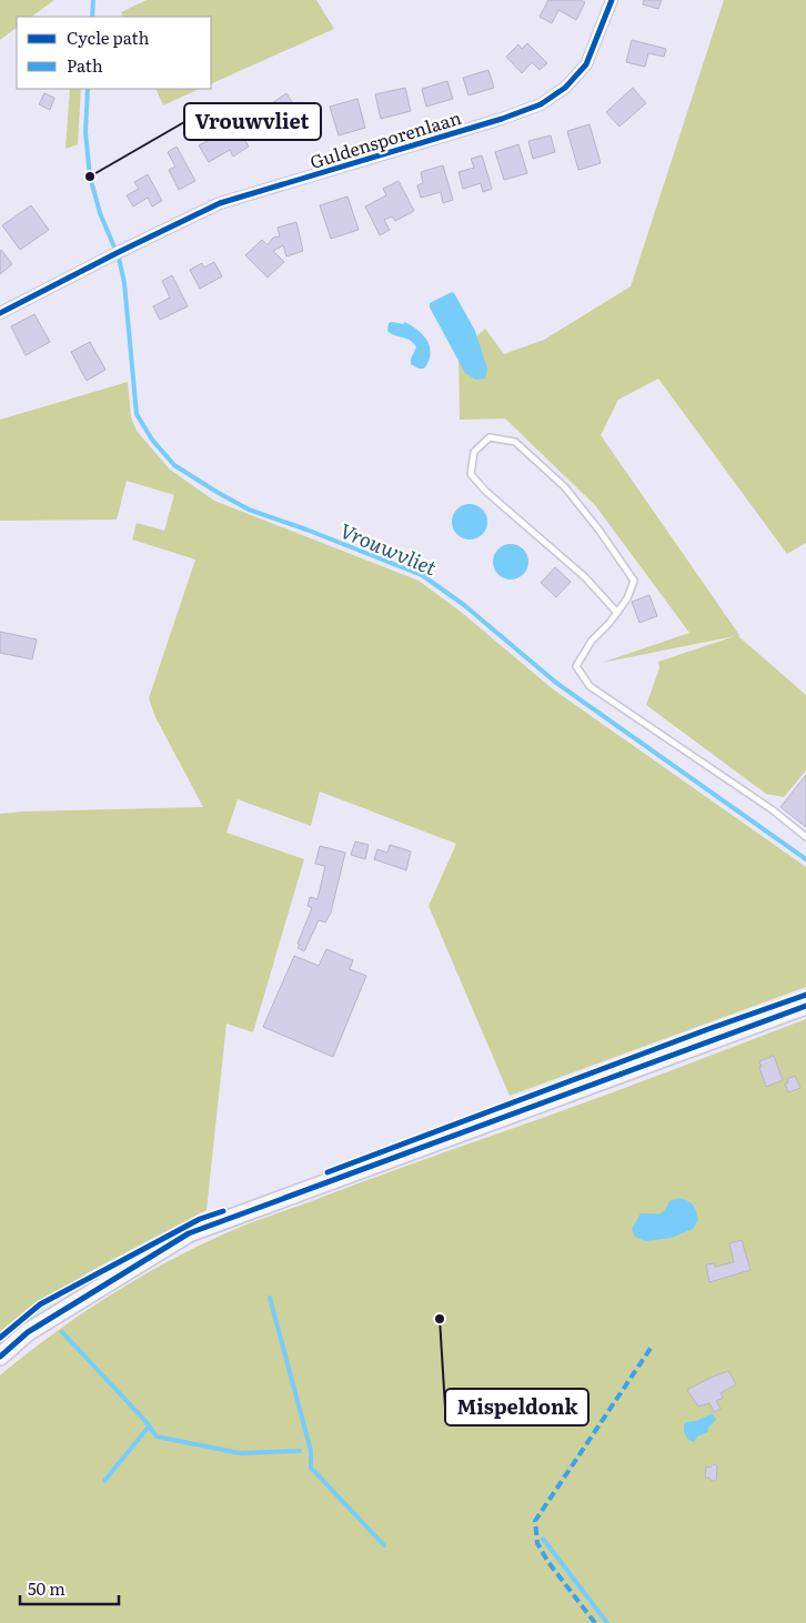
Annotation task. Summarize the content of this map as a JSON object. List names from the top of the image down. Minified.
{"streets":{"street":["Guldensporenlaan"]},"water":["Vrouwvliet"],"places":["Vrouwvliet","Mispeldonk"],"legend":["Cycle path","Path"],"scale_bar":"50 m"}
